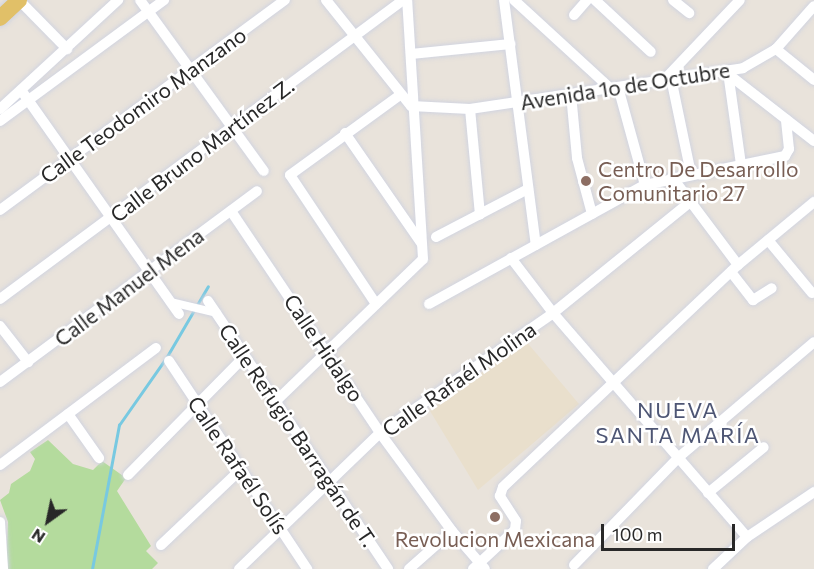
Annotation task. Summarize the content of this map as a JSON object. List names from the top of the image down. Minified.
{"streets":{"street":["Avenida 1o de Octubre","Calle Teodomiro Manzano","Calle Bruno Martínez Z.","Calle Manuel Mena","Calle Hidalgo","Calle Rafaél Molina","Calle Refugio Barragán de T.","Calle Rafaél Solís"]},"crossings":[["Calle Manuel Mena","Calle Hidalgo"],["Calle Hidalgo","Calle Rafaél Molina"],["Calle Rafaél Molina","Calle Refugio Barragán de T."],["Calle Rafaél Molina","Calle Rafaél Solís"]],"districts":["NUEVA SANTA MARÍA"],"places":["Centro De Desarrollo Comunitario 27","Revolucion Mexicana"],"scale_bar":"100 m","north":"bottom left"}
